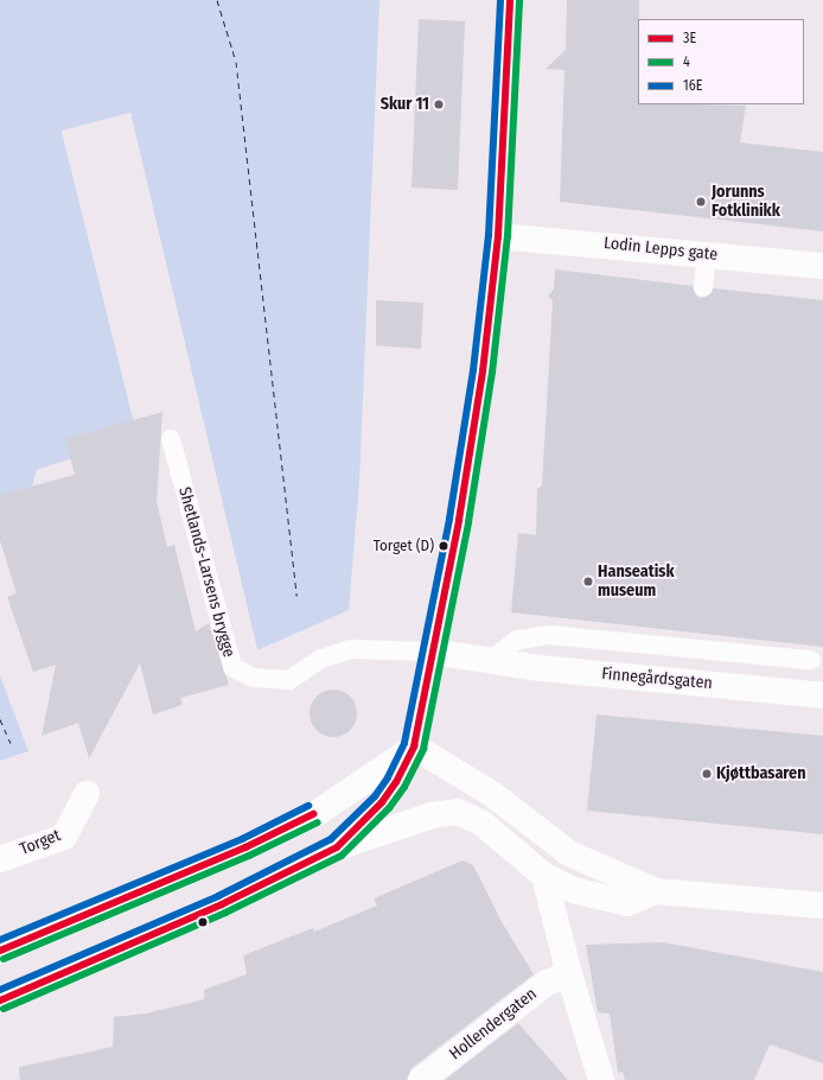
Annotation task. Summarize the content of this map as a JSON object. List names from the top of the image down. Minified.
{"streets":{"main road":["Lodin Lepps gate","Finnegårdsgaten","Torget","Hollendergaten"],"lane":["Shetlands-Larsens brygge"]},"crossings":[["Shetlands-Larsens brygge","Finnegårdsgaten"]],"places":["Skur 11","Jorunns Fotklinikk","Torget (D)","Hanseatisk museum","Kjøttbasaren"],"lines":["transit line 3E","transit line 4","transit line 16E"],"legend":["3E","4","16E"]}
